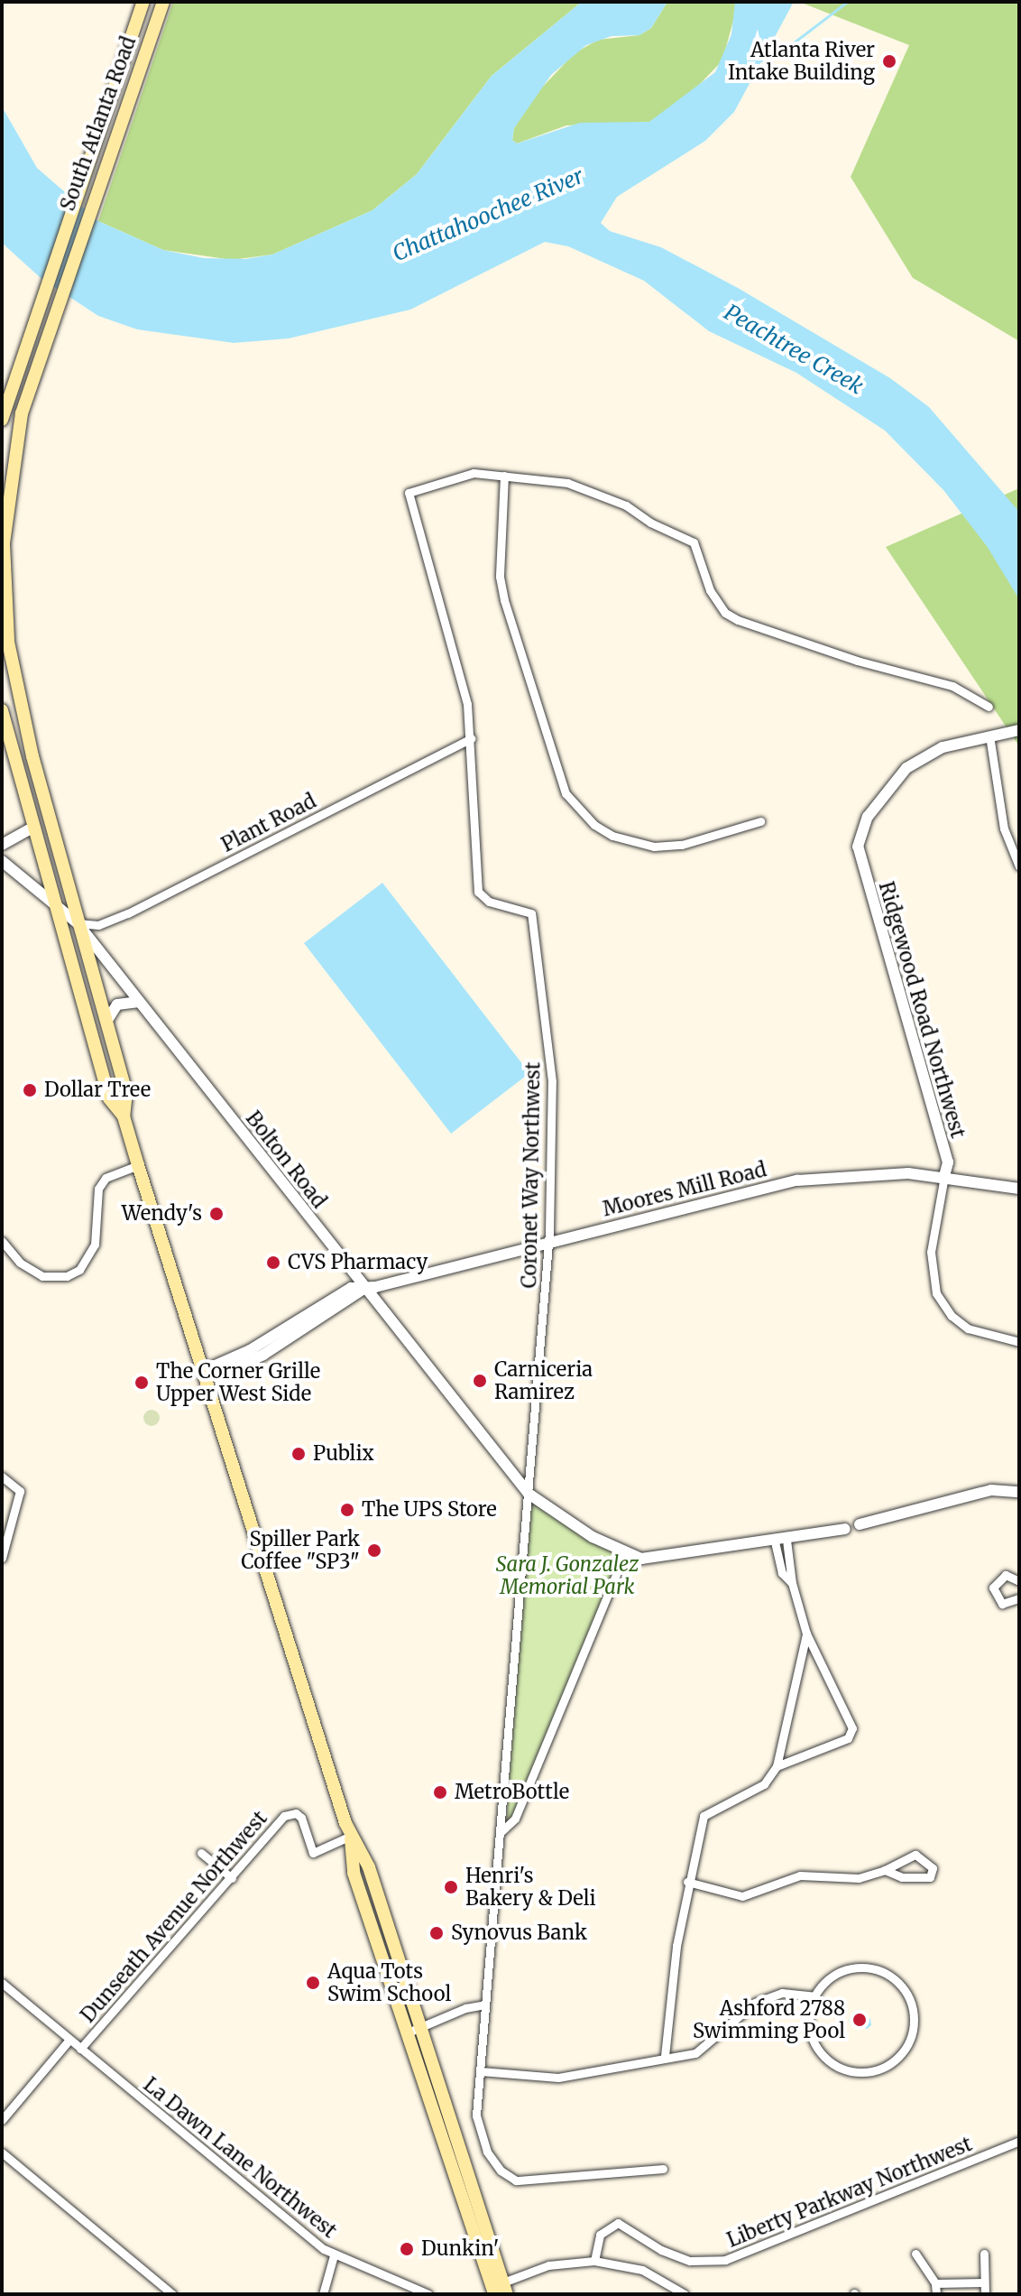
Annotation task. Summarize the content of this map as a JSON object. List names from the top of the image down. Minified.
{"streets":{"main road":["South Atlanta Road"],"street":["Plant Road","Ridgewood Road Northwest","Bolton Road","Coronet Way Northwest","Moores Mill Road","Dunseath Avenue Northwest","La Dawn Lane Northwest","Liberty Parkway Northwest"]},"crossings":[["South Atlanta Road","Plant Road"],["South Atlanta Road","Bolton Road"],["Plant Road","Bolton Road"],["Plant Road","Coronet Way Northwest"],["Ridgewood Road Northwest","Moores Mill Road"],["Bolton Road","Coronet Way Northwest"],["Bolton Road","Moores Mill Road"],["Coronet Way Northwest","Moores Mill Road"],["Dunseath Avenue Northwest","La Dawn Lane Northwest"]],"water":["Chattahoochee River","Peachtree Creek"],"parks":["Sara J. Gonzalez Memorial Park"],"places":["Atlanta River Intake Building","Dollar Tree","Wendy's","CVS Pharmacy","Carniceria Ramirez","The Corner Grille Upper West Side","Publix","The UPS Store","Spiller Park Coffee \"SP3\"","MetroBottle","Henri's Bakery & Deli","Synovus Bank","Aqua Tots Swim School","Ashford 2788 Swimming Pool","Dunkin'"]}
